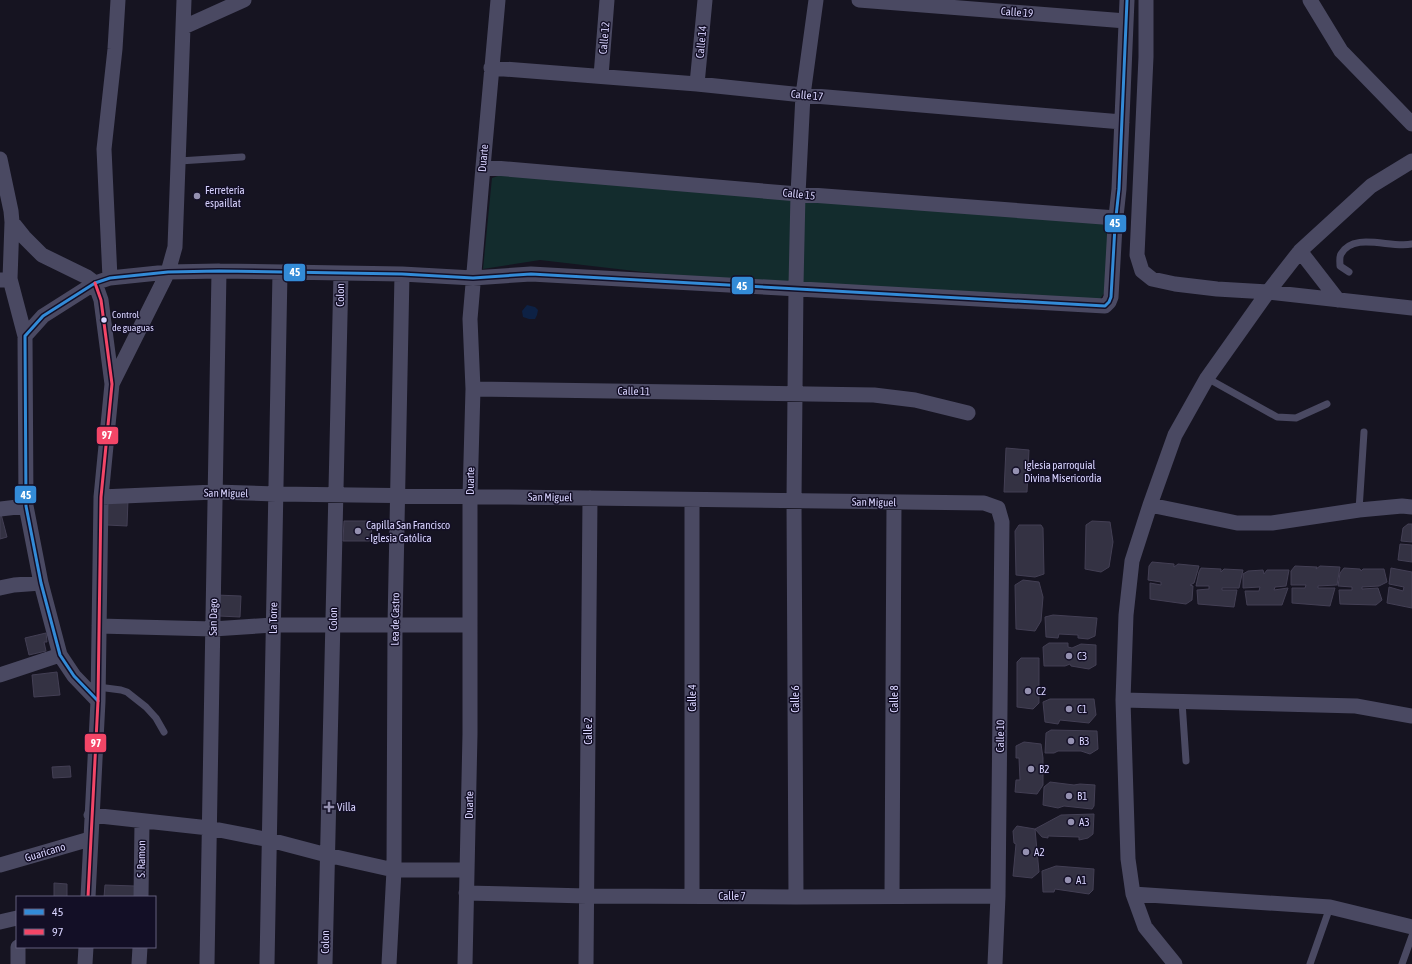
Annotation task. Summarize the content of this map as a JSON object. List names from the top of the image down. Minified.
{"streets":{"street":["Calle 19","Calle 12","Calle 14","Calle 17","Duarte","Calle 15","Colon","Calle 11","San Miguel","San Dago","La Torre","Lea de Castro","Calle 4","Calle 6","Calle 8","Calle 2","Calle 10","Guaricano","S. Ramon","Calle 7"]},"crossings":[["Calle 12","Calle 17"],["Calle 14","Calle 17"],["Calle 17","Duarte"],["Calle 17","Calle 6"],["Duarte","Calle 15"],["Duarte","Calle 11"],["Duarte","San Miguel"],["Duarte","Calle 7"],["Calle 15","Calle 6"],["Colon","San Miguel"],["Calle 11","Calle 6"],["San Miguel","San Dago"],["San Miguel","La Torre"],["San Miguel","Lea de Castro"],["San Miguel","Calle 4"],["San Miguel","Calle 6"],["San Miguel","Calle 8"],["San Miguel","Calle 2"],["San Miguel","Calle 10"],["Calle 4","Calle 7"],["Calle 6","Calle 7"],["Calle 8","Calle 7"],["Calle 2","Calle 7"],["Calle 10","Calle 7"]],"places":{"other":["Ferretería espaillat","Control de guaguas","Iglesia parroquial Divina Misericordia","Capilla San Francisco - Iglesia Católica","C3","C2","C1","B3","B2","B1","A3","A2","A1"],"health":["Villa"]},"lines":["transit line 45","transit line 97"],"legend":["45","97"]}
